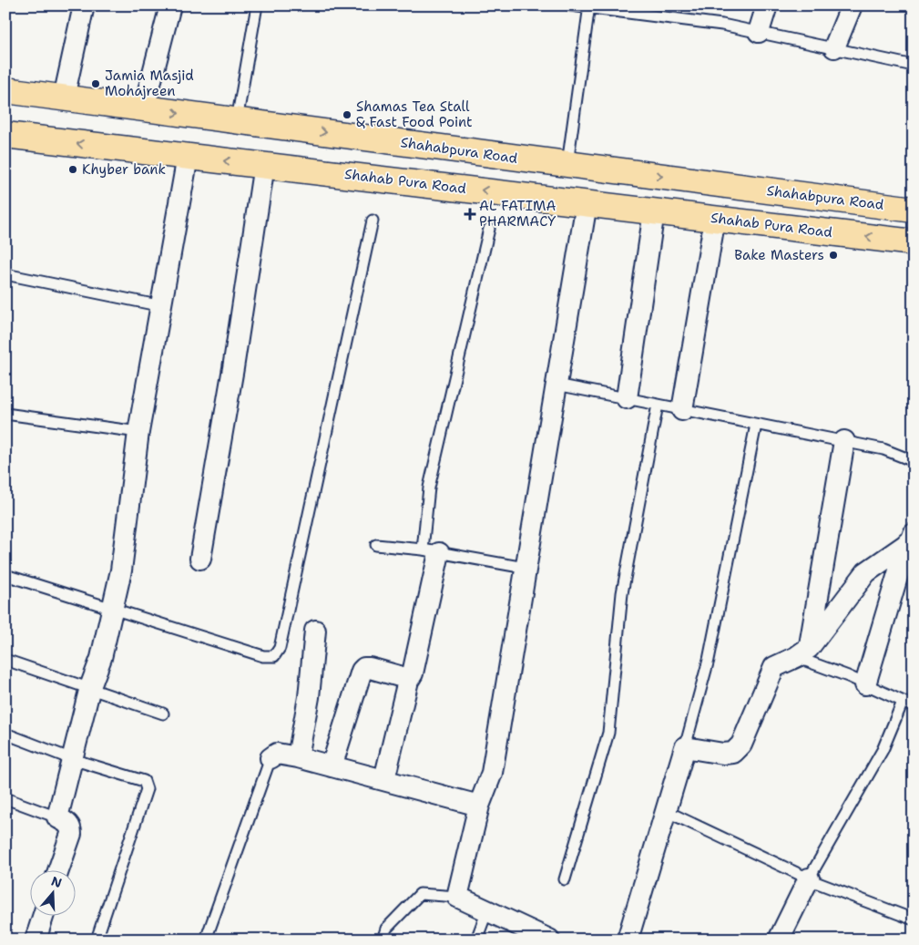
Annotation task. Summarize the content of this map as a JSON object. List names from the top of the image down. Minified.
{"streets":{"main road":["Shahabpura Road","Shahab Pura Road"]},"one_way":["Shahabpura Road","Shahab Pura Road"],"places":{"other":["Jamia Masjid Mohajreen","Shamas Tea Stall & Fast Food Point","Khyber bank","Bake Masters"],"health":["AL FATIMA PHARMACY"]},"north":"top"}
